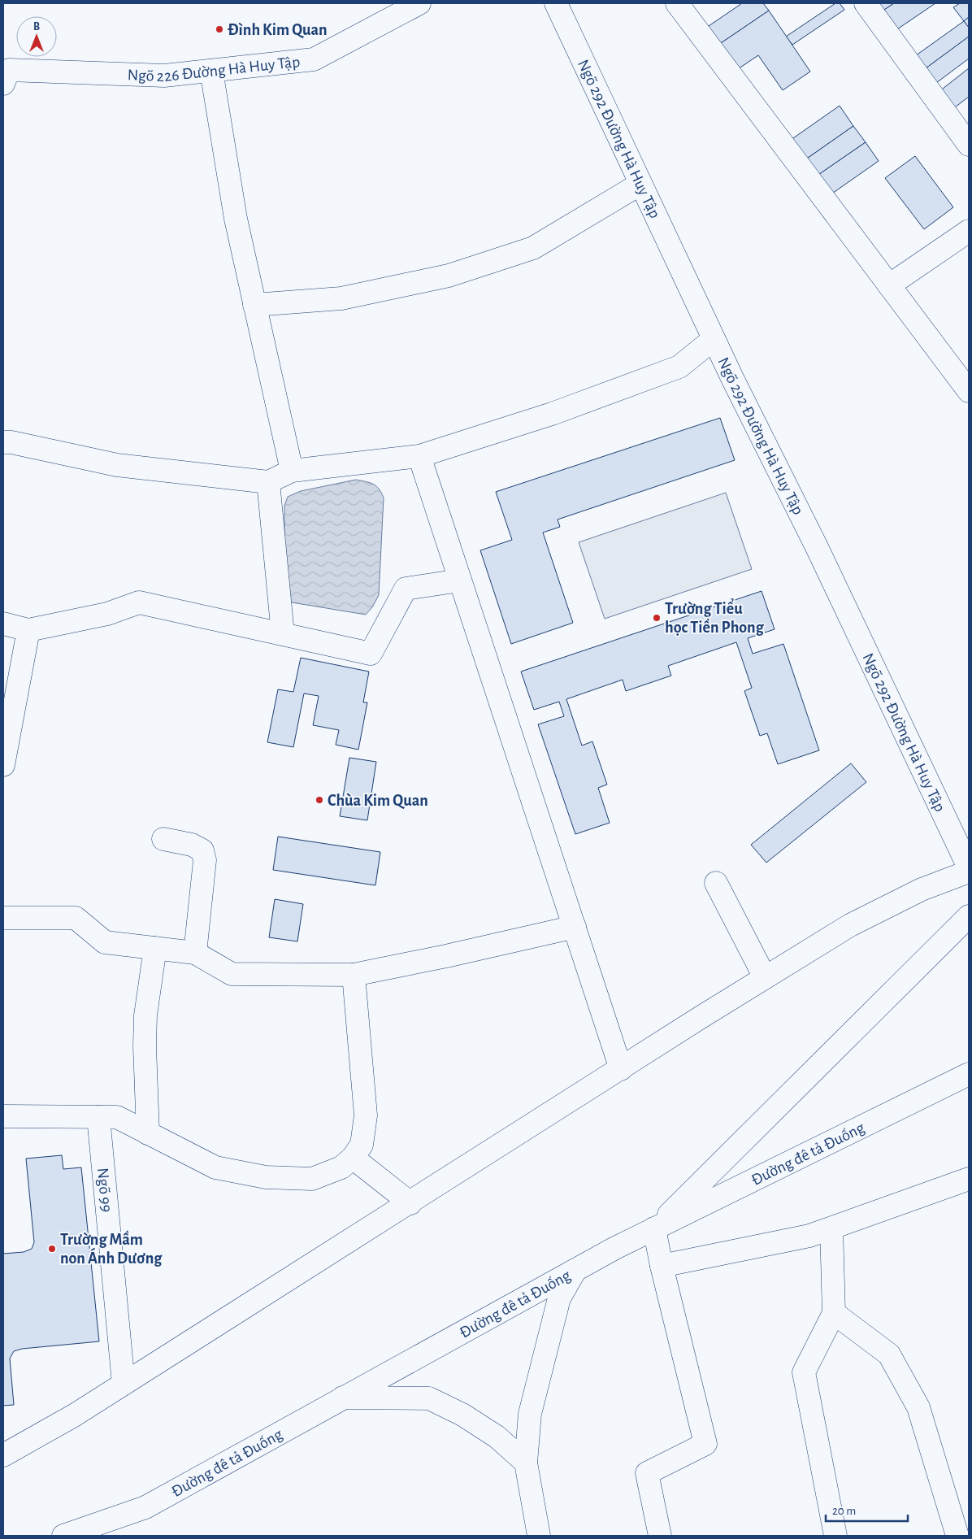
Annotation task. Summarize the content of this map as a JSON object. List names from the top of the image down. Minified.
{"streets":{"street":["Ngõ 226 Đường Hà Huy Tập","Ngõ 292 Đường Hà Huy Tập","Đường đê tả Đuống","Ngõ 99"]},"places":["Đình Kim Quan","Trường Tiểu học Tiền Phong","Chùa Kim Quan","Trường Mầm non Ánh Dương"],"scale_bar":"20 m","north":"top"}
